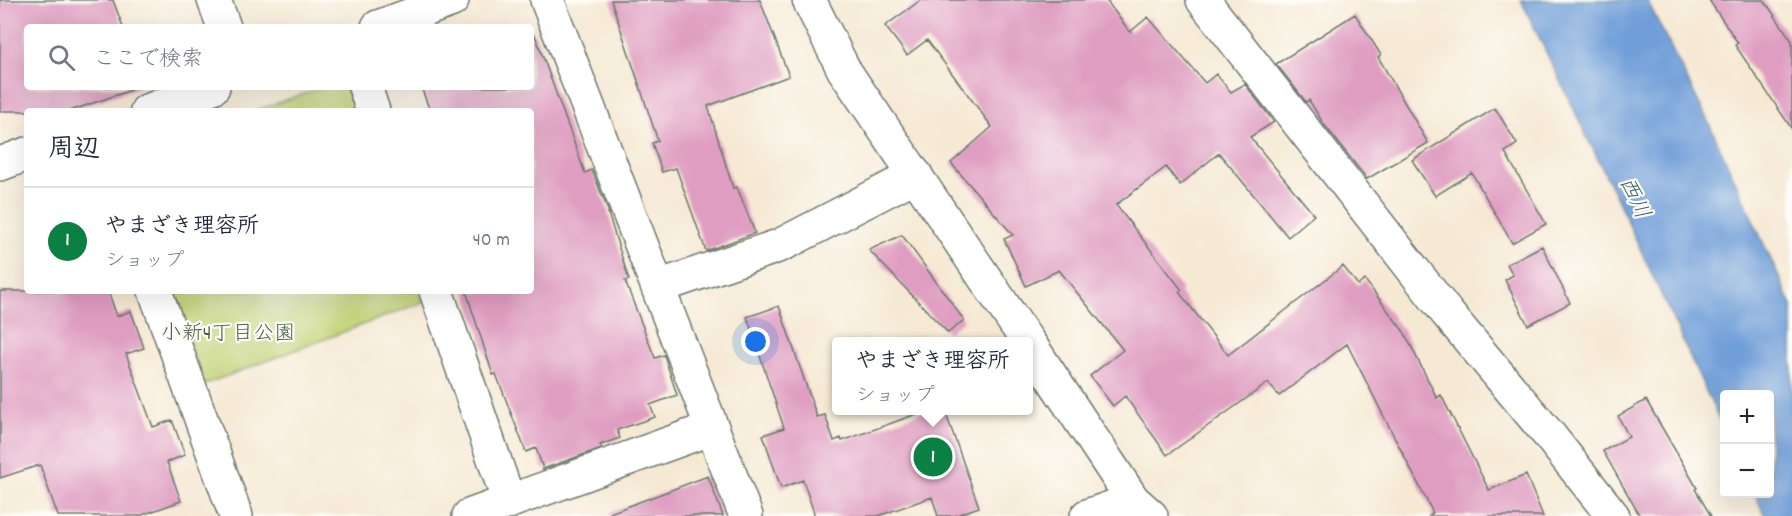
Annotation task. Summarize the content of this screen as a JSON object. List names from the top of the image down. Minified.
{"water":["西川"],"parks":["小新4丁目公園"],"page":{"search":"ここで検索","heading":"周辺","list":[{"mark":"1","name":"やまざき理容所","note":"ショップ","value":"40 m"}],"popup":["やまざき理容所","ショップ"],"map_buttons":["+","−"],"pins":"1"}}
